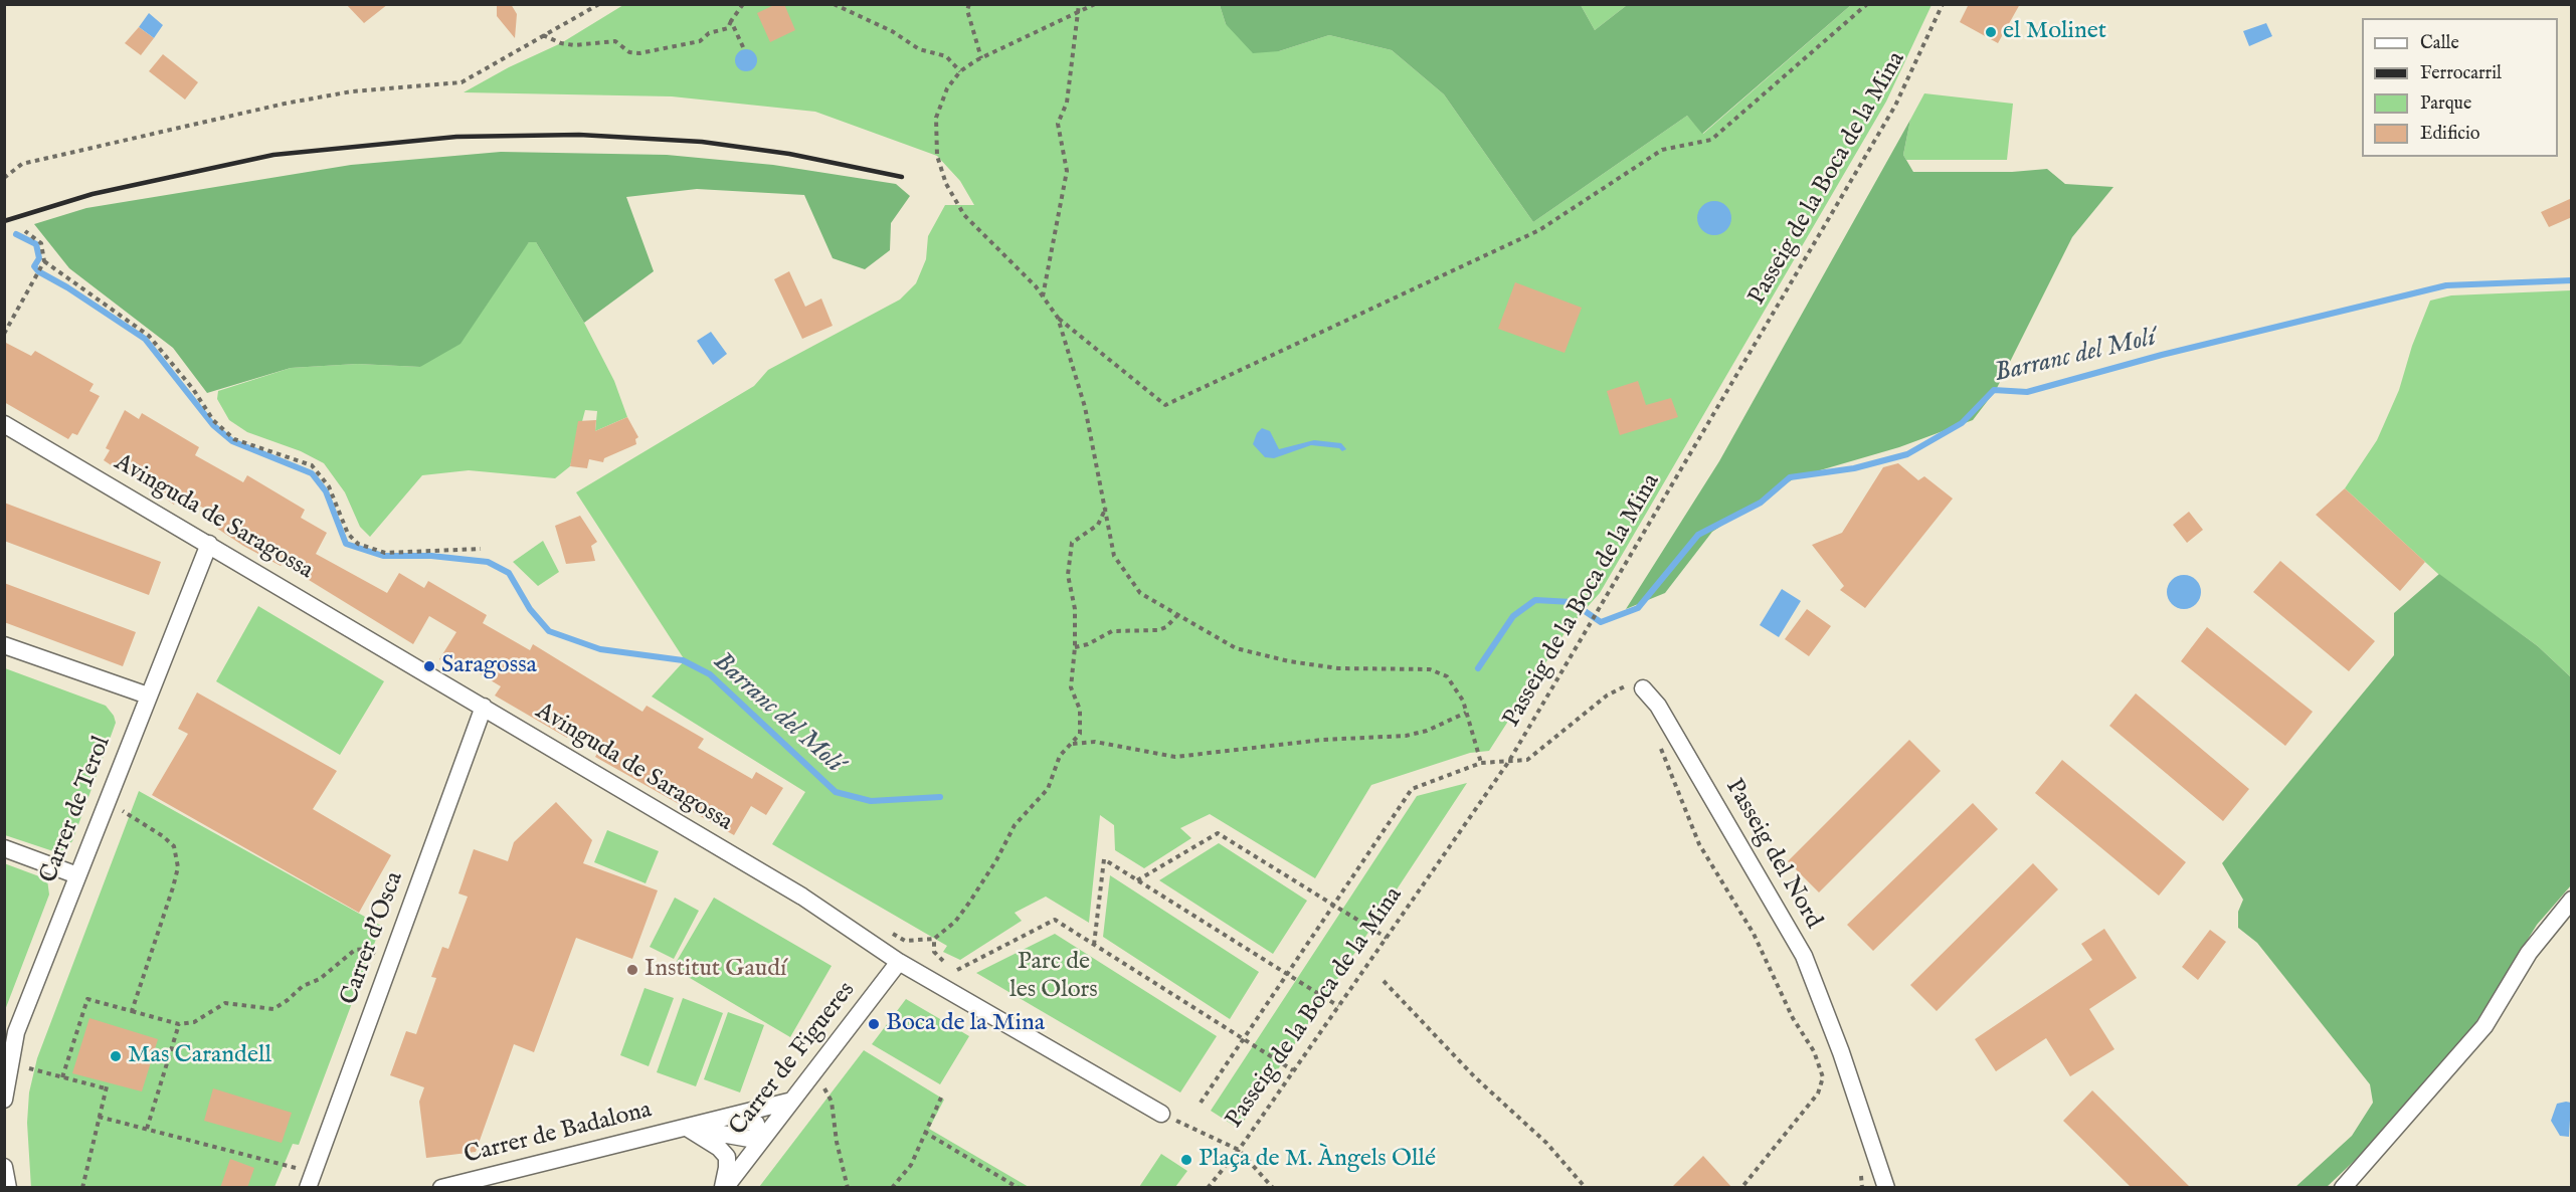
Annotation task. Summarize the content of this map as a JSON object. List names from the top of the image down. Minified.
{"streets":{"street":["Avinguda de Saragossa","Carrer de Terol","Passeig del Nord","Carrer d'Osca","Carrer de Figueres","Carrer de Badalona"],"path":["Passeig de la Boca de la Mina"]},"crossings":[["Avinguda de Saragossa","Carrer de Terol"],["Avinguda de Saragossa","Carrer d'Osca"],["Avinguda de Saragossa","Carrer de Figueres"],["Carrer de Figueres","Carrer de Badalona"]],"water":["Barranc del Molí"],"parks":["Parc de les Olors"],"places":["el Molinet","Saragossa","Institut Gaudí","Boca de la Mina","Mas Carandell","Plaça de M. Àngels Ollé"],"legend":["Calle","Ferrocarril","Parque","Edificio"]}
